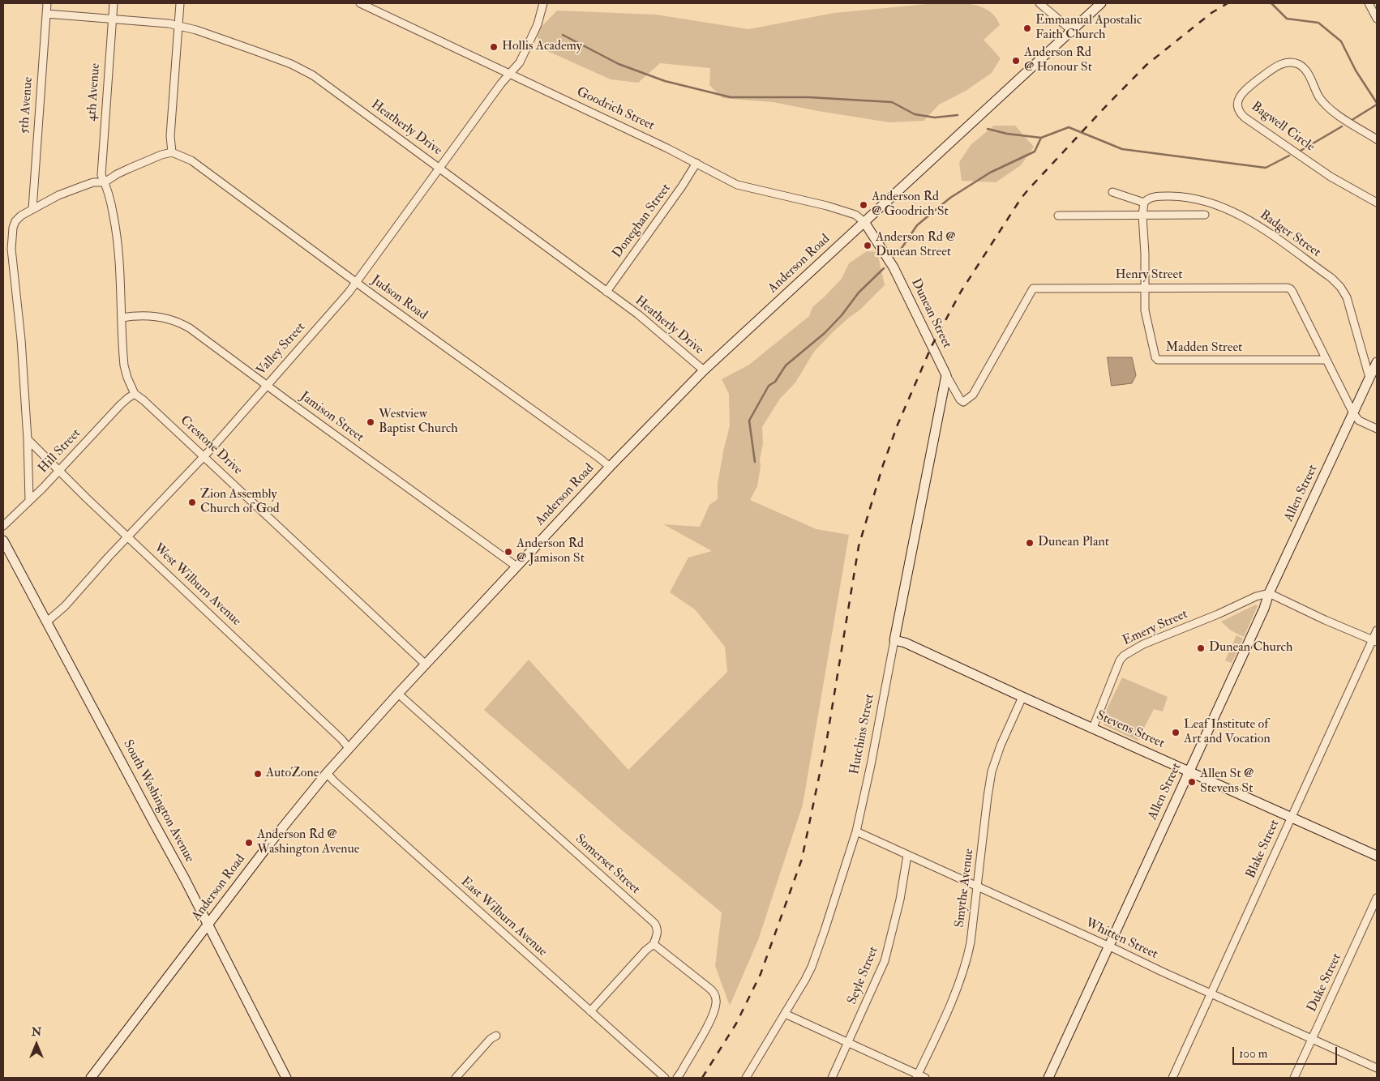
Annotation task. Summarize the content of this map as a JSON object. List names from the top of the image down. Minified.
{"streets":{"main road":["Anderson Road","Dunean Street","Allen Street","Stevens Street","Hutchins Street","South Washington Avenue"],"street":["4th Avenue","5th Avenue","Goodrich Street","Bagwell Circle","Heatherly Drive","Doneghan Street","Badger Street","Henry Street","Judson Road","Madden Street","Valley Street","Jamison Street","Crestone Drive","Hill Street","West Wilburn Avenue","Emery Street","Blake Street","Somerset Street","Smythe Avenue","East Wilburn Avenue","Whitten Street","Seyle Street","Duke Street"]},"crossings":[["4th Avenue","Heatherly Drive"],["4th Avenue","Crestone Drive"],["5th Avenue","Heatherly Drive"],["Goodrich Street","Doneghan Street"],["Goodrich Street","Anderson Road"],["Goodrich Street","Dunean Street"],["Goodrich Street","Valley Street"],["Heatherly Drive","Doneghan Street"],["Heatherly Drive","Anderson Road"],["Heatherly Drive","Valley Street"],["Badger Street","Allen Street"],["Anderson Road","Judson Road"],["Anderson Road","Dunean Street"],["Anderson Road","Jamison Street"],["Anderson Road","Crestone Drive"],["Anderson Road","West Wilburn Avenue"],["Anderson Road","South Washington Avenue"],["Anderson Road","Somerset Street"],["Anderson Road","East Wilburn Avenue"],["Henry Street","Dunean Street"],["Henry Street","Madden Street"],["Henry Street","Allen Street"],["Henry Street","Hutchins Street"],["Judson Road","Valley Street"],["Dunean Street","Hutchins Street"],["Valley Street","Jamison Street"],["Valley Street","Crestone Drive"],["Valley Street","West Wilburn Avenue"],["Valley Street","South Washington Avenue"],["Jamison Street","Crestone Drive"],["Crestone Drive","Hill Street"],["Hill Street","West Wilburn Avenue"],["Allen Street","Emery Street"],["Allen Street","Stevens Street"],["Allen Street","Whitten Street"],["Emery Street","Stevens Street"],["Stevens Street","Hutchins Street"],["Stevens Street","Blake Street"],["Stevens Street","Smythe Avenue"],["Hutchins Street","Whitten Street"],["Blake Street","Whitten Street"],["Smythe Avenue","Whitten Street"],["Whitten Street","Seyle Street"],["Whitten Street","Duke Street"]],"places":["Emmanual Apostalic Faith Church","Hollis Academy","Anderson Rd @ Honour St","Anderson Rd @ Goodrich St","Anderson Rd @ Dunean Street","Westview Baptist Church","Zion Assembly Church of God","Dunean Plant","Anderson Rd @ Jamison St","Dunean Church","Leaf Institute of Art and Vocation","AutoZone","Allen St @ Stevens St","Anderson Rd @ Washington Avenue"],"scale_bar":"100 m","north":"top"}
